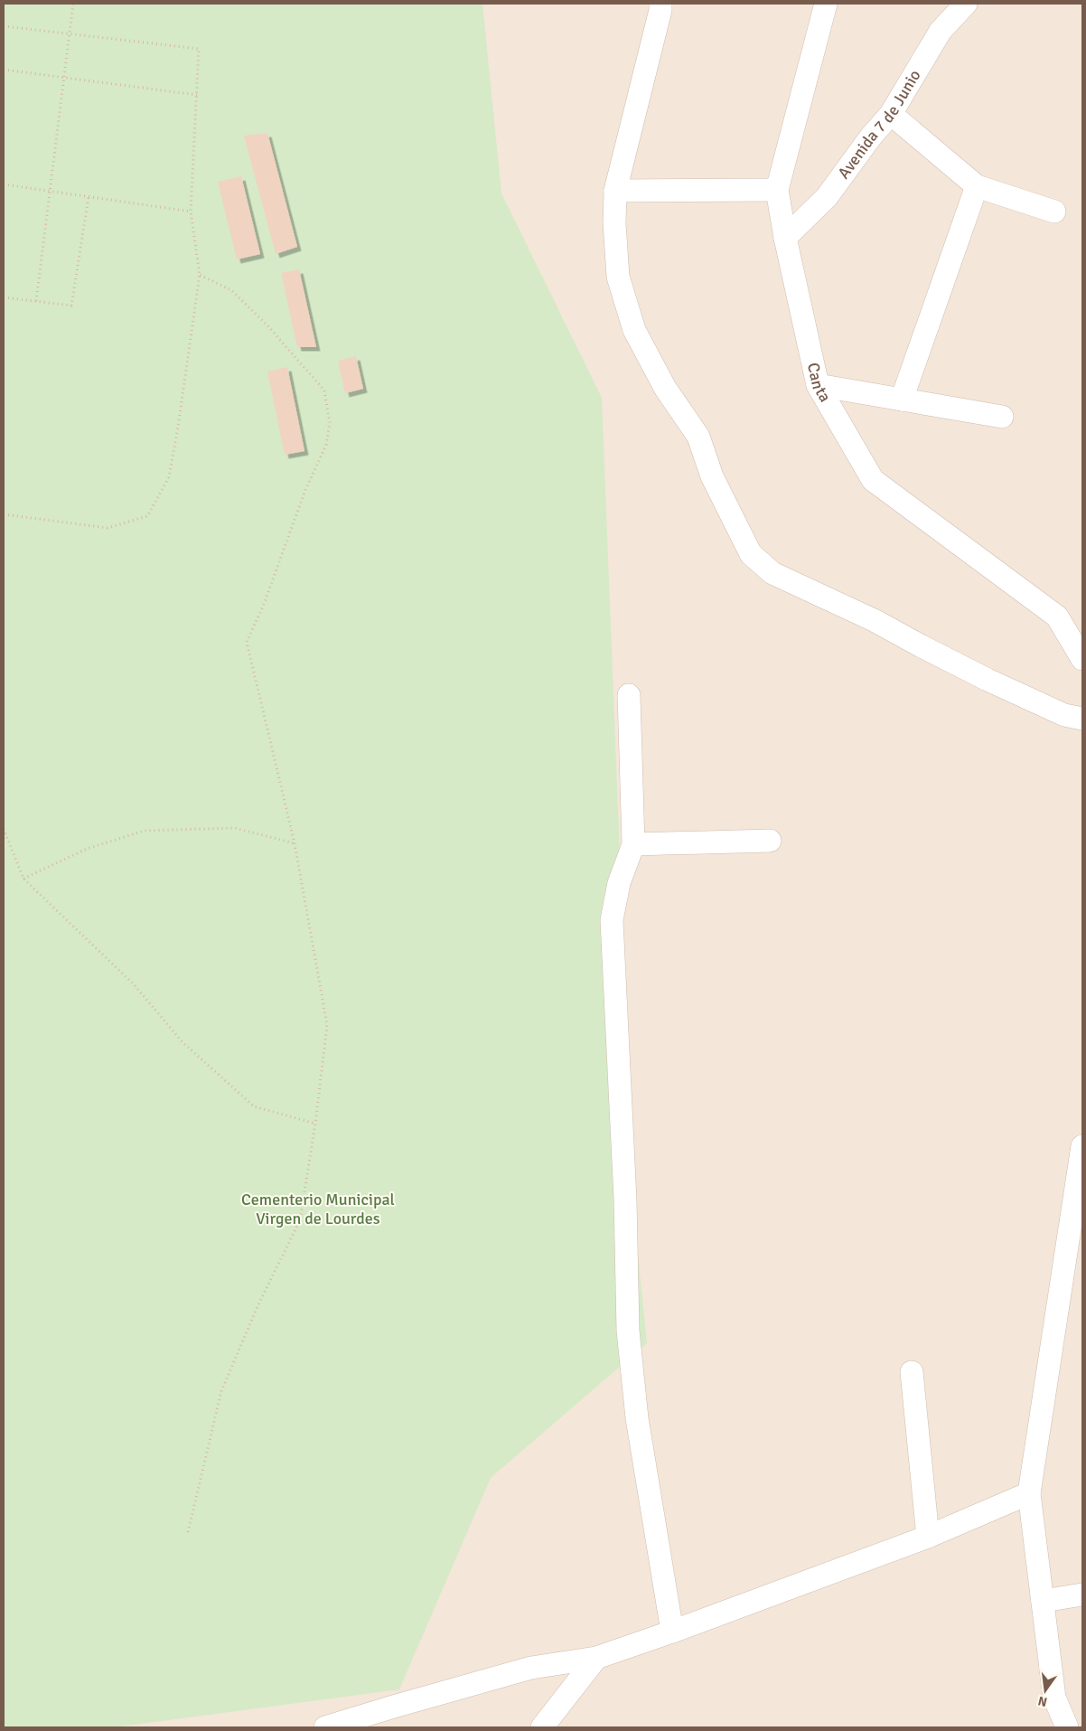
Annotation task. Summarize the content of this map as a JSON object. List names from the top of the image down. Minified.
{"streets":{"street":["Avenida 7 de Junio","Canta"]},"crossings":[["Avenida 7 de Junio","Canta"]],"parks":["Cementerio Municipal Virgen de Lourdes"],"north":"bottom"}
